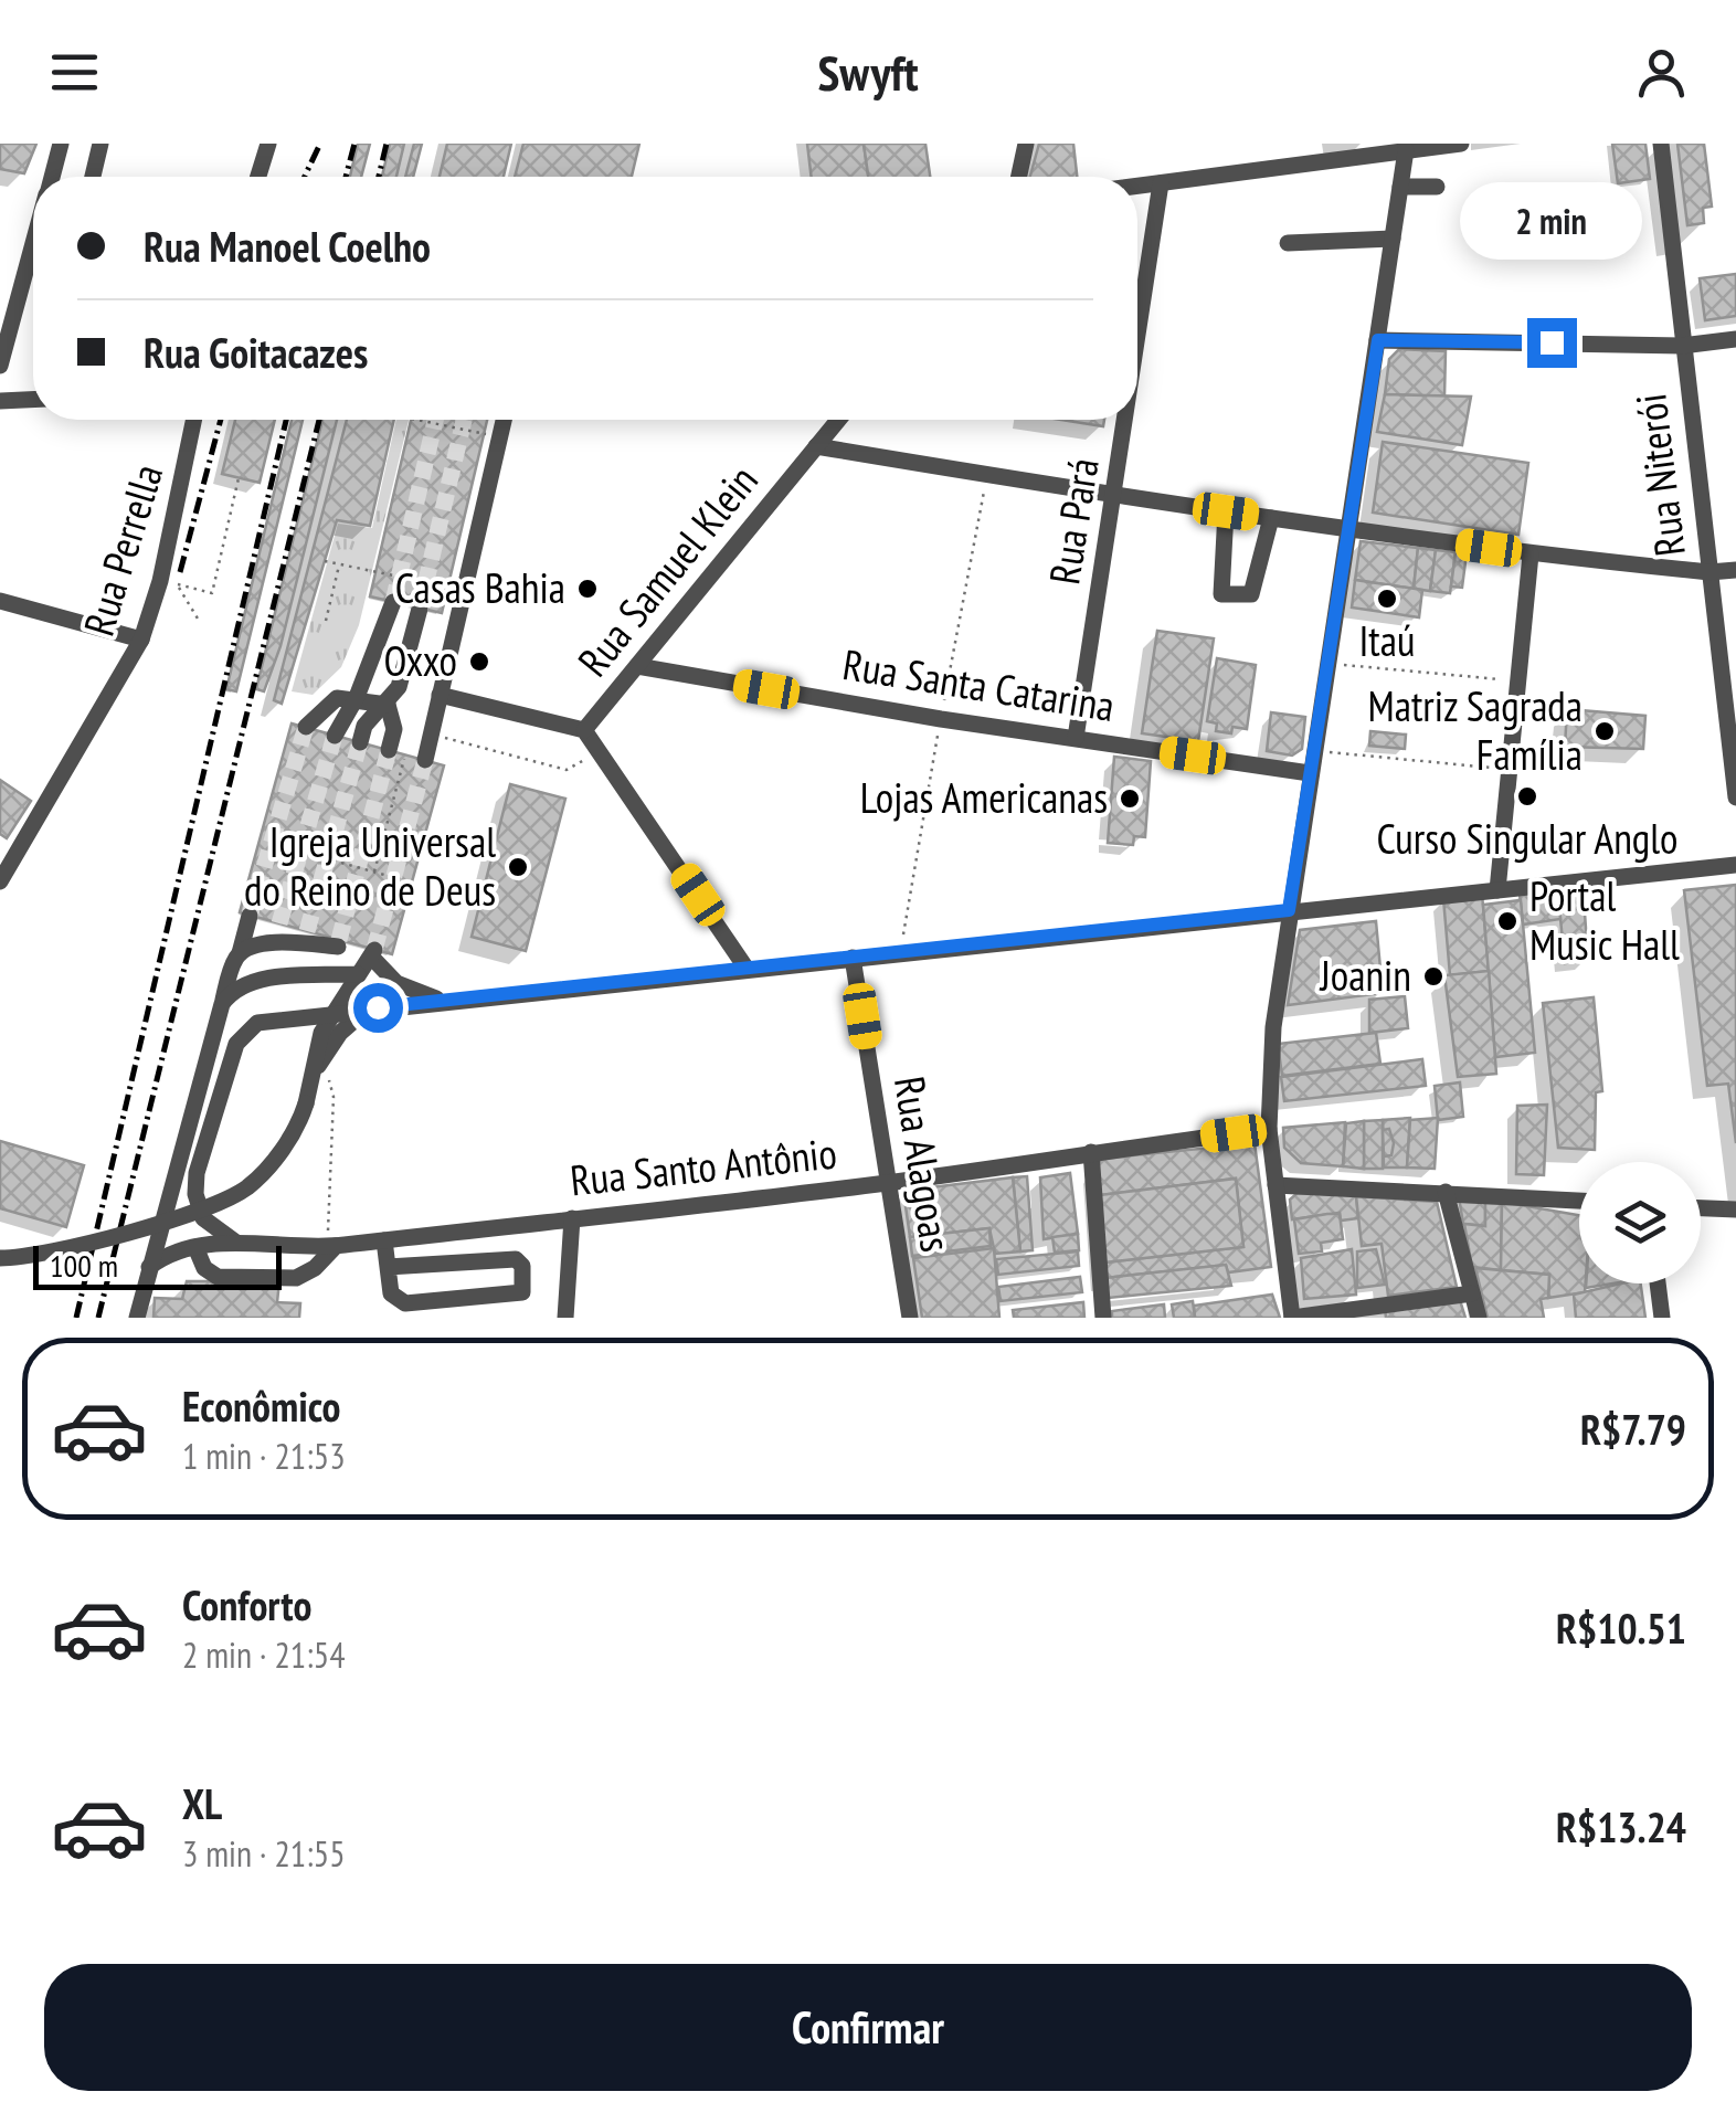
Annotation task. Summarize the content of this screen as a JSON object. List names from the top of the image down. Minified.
{"streets":{"street":["Rua Niterói","Rua Pará","Rua Perrella","Rua Samuel Klein","Rua Santa Catarina","Rua Alagoas","Rua Santo Antônio"]},"crossings":[["Rua Pará","Rua Santa Catarina"],["Rua Samuel Klein","Rua Santa Catarina"],["Rua Alagoas","Rua Santo Antônio"]],"places":["Casas Bahia","Itaú","Oxxo","Matriz Sagrada Família","Curso Singular Anglo","Lojas Americanas","Igreja Universal do Reino de Deus","Portal Music Hall","Joanin"],"scale_bar":"100 m","page":{"header":"Swyft","banner":["Rua Manoel Coelho","Rua Goitacazes"],"bubble":"2 min","scale":"100 m","list":[{"name":"Econômico","note":"1 min · 21:53","value":"R$7.79"},{"name":"Conforto","note":"2 min · 21:54","value":"R$10.51"},{"name":"XL","note":"3 min · 21:55","value":"R$13.24"}],"buttons":"Confirmar"}}
